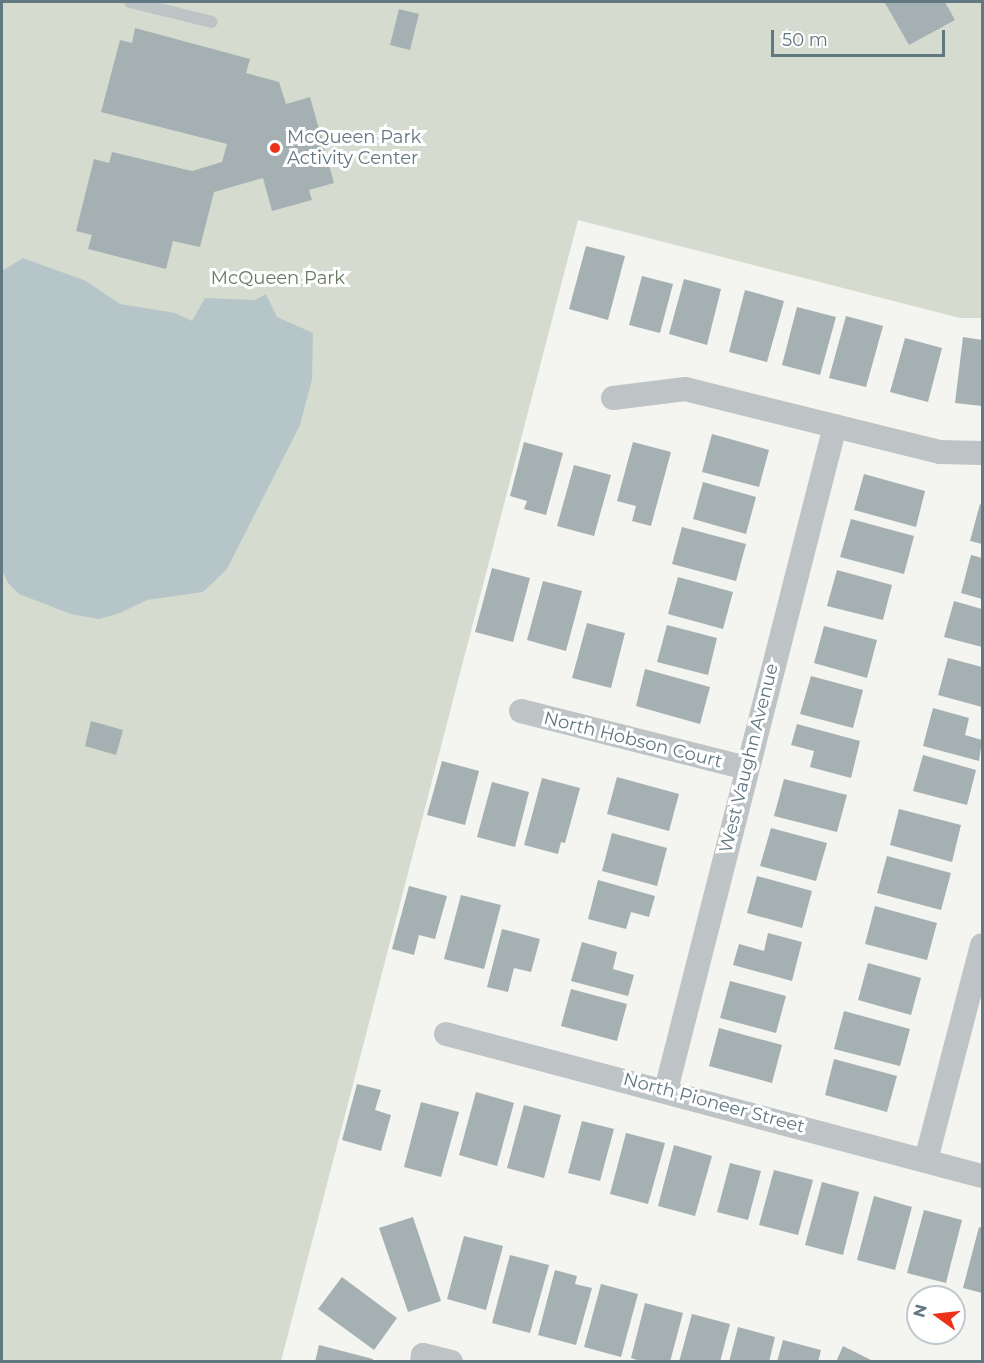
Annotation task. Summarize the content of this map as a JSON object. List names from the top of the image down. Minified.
{"streets":{"street":["North Hobson Court","West Vaughn Avenue","North Pioneer Street"]},"crossings":[["North Hobson Court","West Vaughn Avenue"],["West Vaughn Avenue","North Pioneer Street"]],"parks":["McQueen Park"],"places":["McQueen Park Activity Center"],"scale_bar":"50 m","north":"left"}
